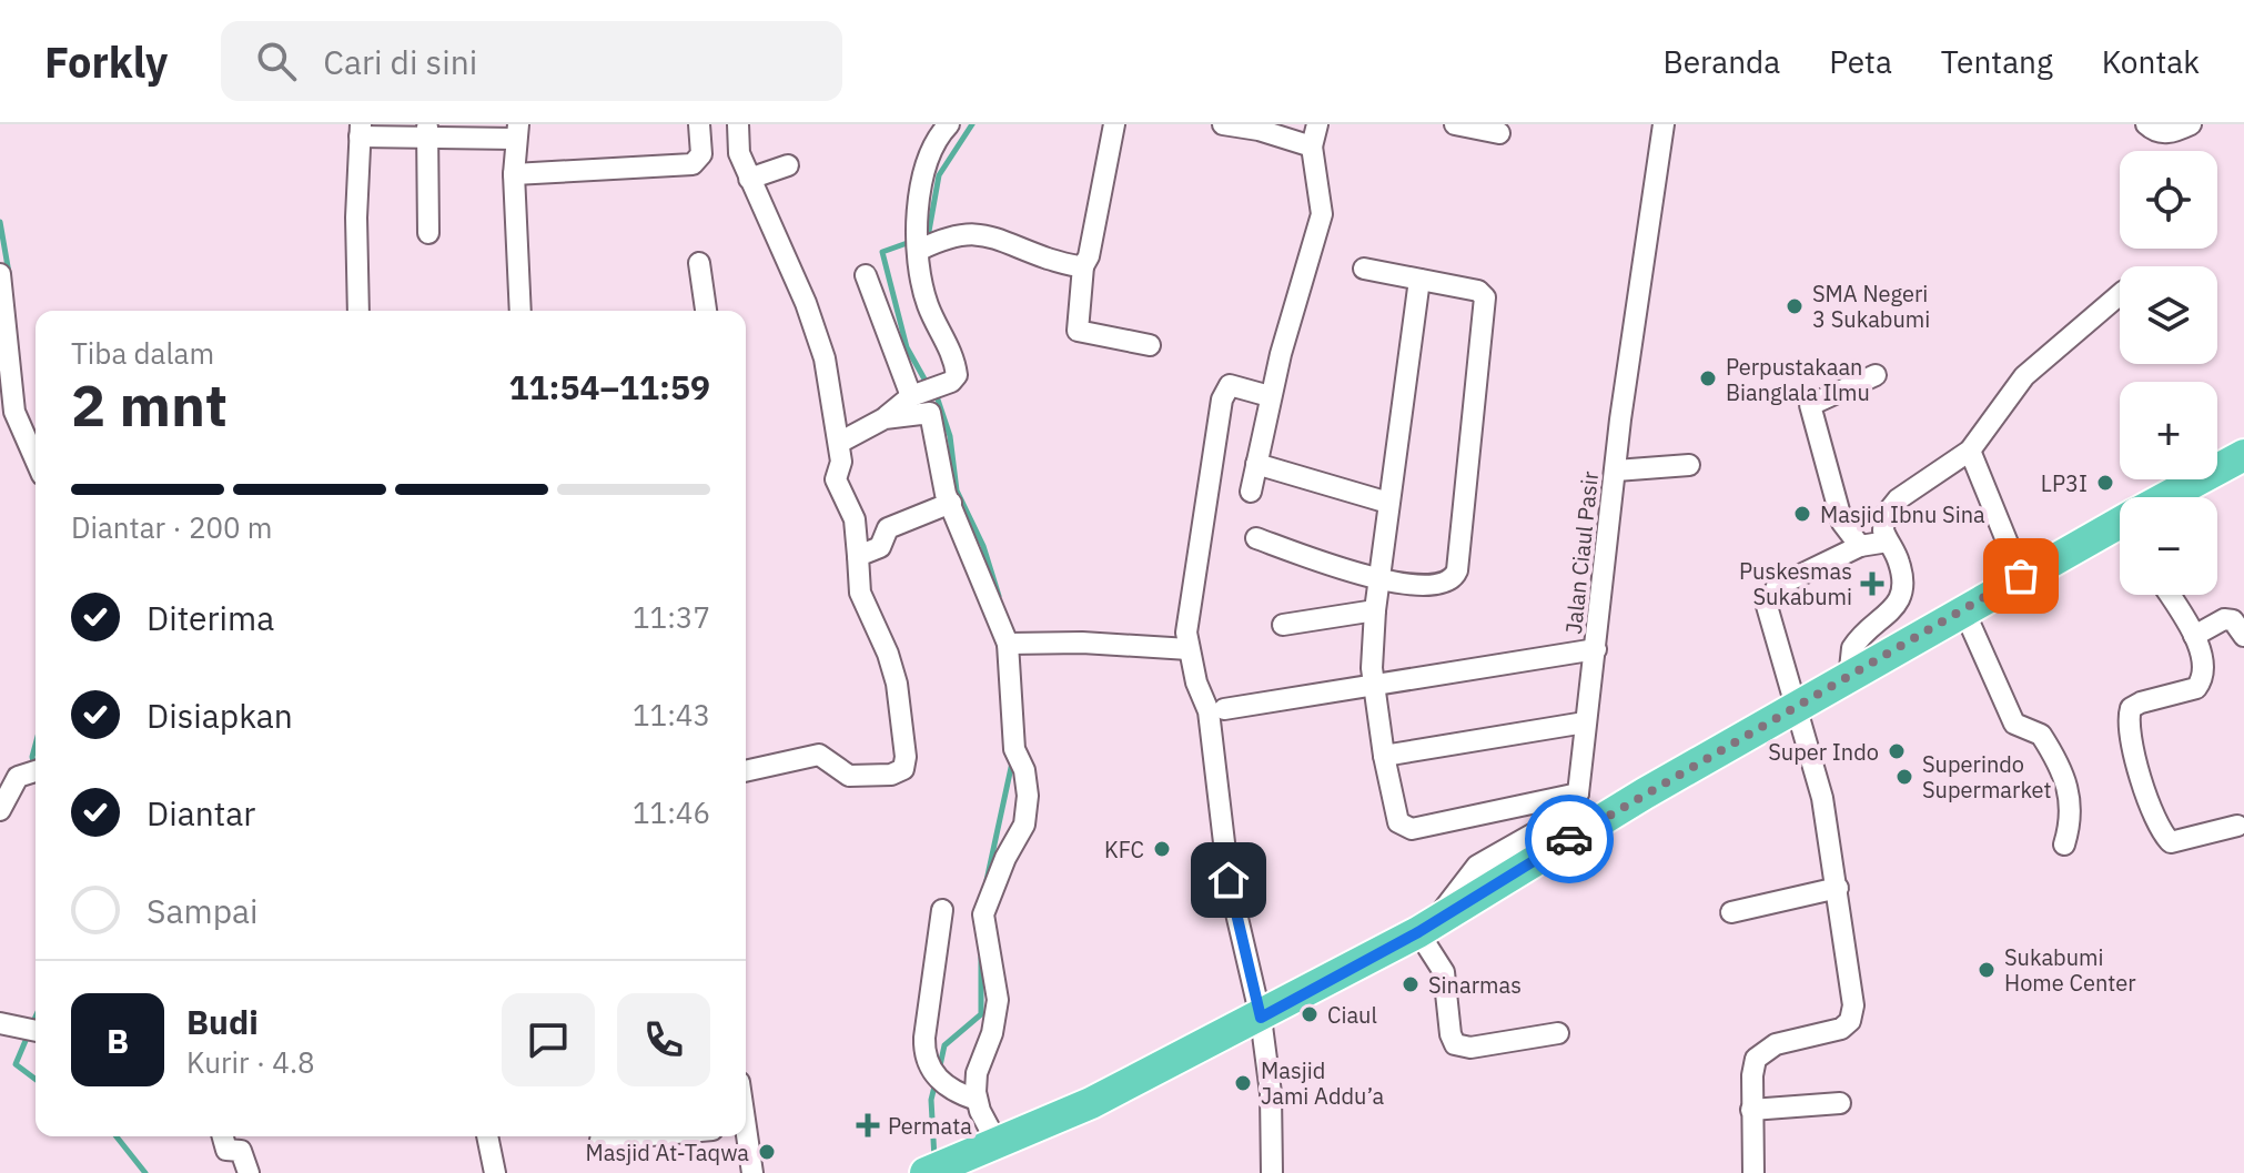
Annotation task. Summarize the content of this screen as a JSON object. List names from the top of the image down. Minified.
{"streets":{"street":["Jalan Ciaul Pasir"]},"places":{"other":["SMA Negeri 3 Sukabumi","Perpustakaan Bianglala Ilmu","LP3I","Masjid Ibnu Sina","Super Indo","Superindo Supermarket","KFC","Sukabumi Home Center","Sinarmas","Ciaul","Masjid Jami Addu’a","Masjid At-Taqwa"],"health":["Puskesmas Sukabumi","Permata"]},"page":{"header":"Forkly","search":"Cari di sini","nav":["Beranda","Peta","Tentang","Kontak"],"map_buttons":["+","−"],"heading":["2 mnt","Tiba dalam","11:54–11:59"],"panel":["Budi","Kurir · 4.8"],"bar":"Diantar · 200 m","list":[["Diterima","11:37"],["Disiapkan","11:43"],["Diantar","11:46"],"Sampai"],"round":"B"}}
